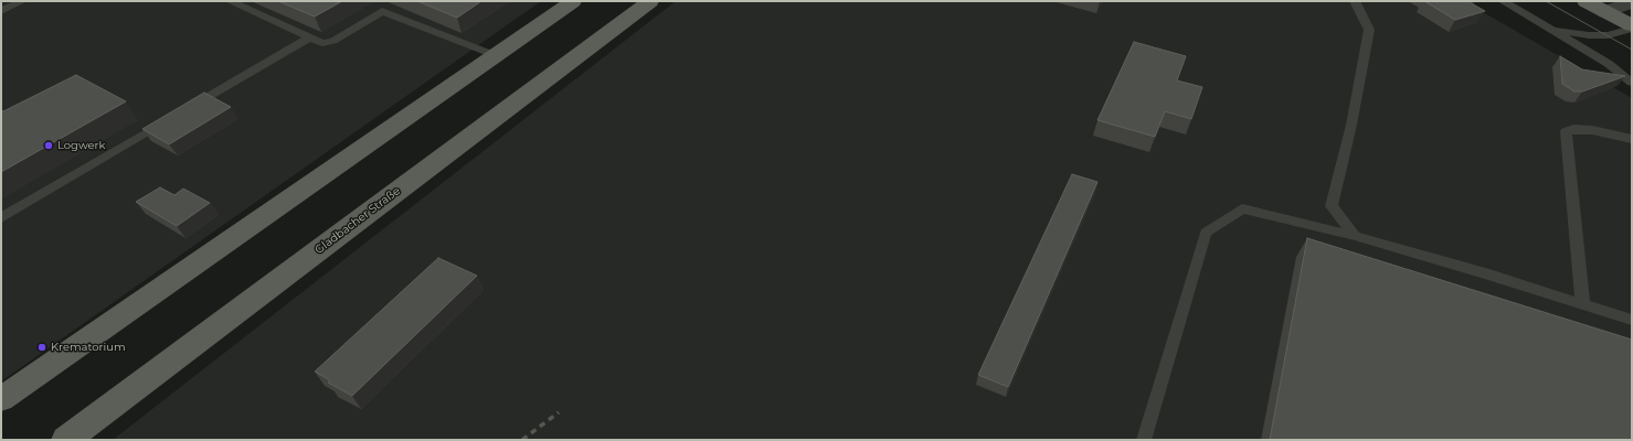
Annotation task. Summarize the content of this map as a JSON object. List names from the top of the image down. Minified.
{"streets":{"main road":["Gladbacher Straße"]},"places":["Logwerk","Krematorium"]}
